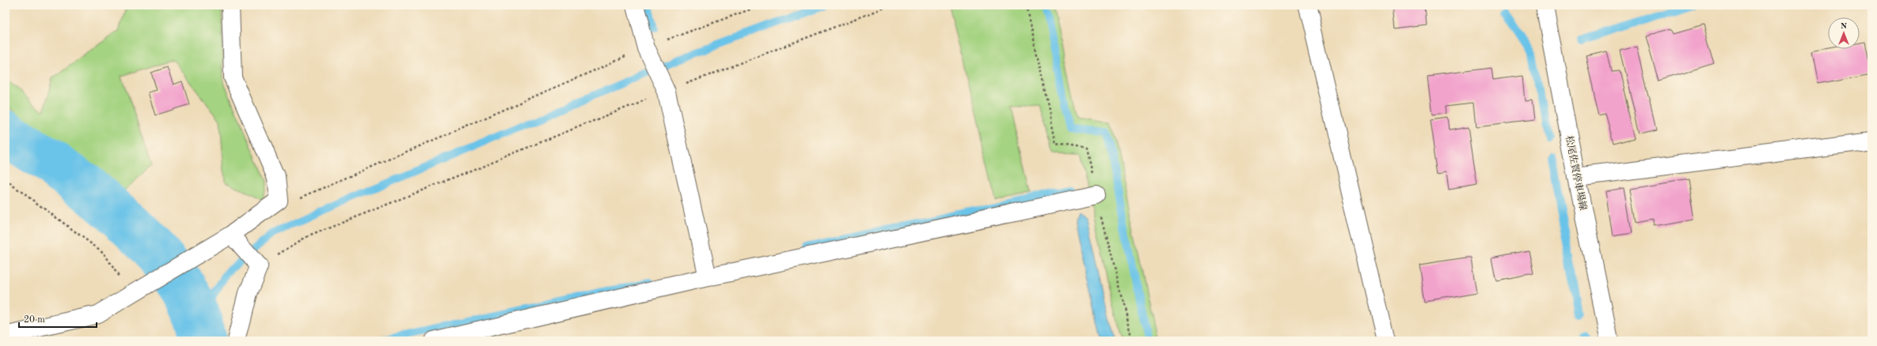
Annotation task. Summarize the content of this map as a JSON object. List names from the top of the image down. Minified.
{"streets":{"street":["松尾佐賀停車場線"]},"scale_bar":"20 m","north":"top"}
